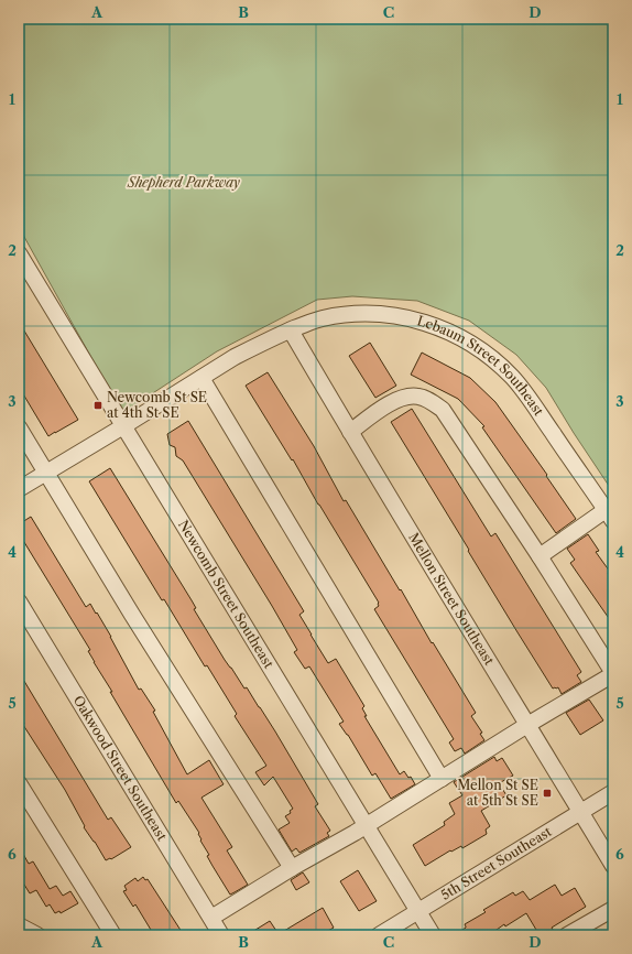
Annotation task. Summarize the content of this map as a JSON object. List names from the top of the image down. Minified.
{"streets":{"street":["Lebaum Street Southeast","Newcomb Street Southeast","Mellon Street Southeast","Oakwood Street Southeast","5th Street Southeast"]},"crossings":[["Lebaum Street Southeast","Newcomb Street Southeast"],["Lebaum Street Southeast","Mellon Street Southeast"],["Newcomb Street Southeast","5th Street Southeast"],["Mellon Street Southeast","5th Street Southeast"]],"parks":["Shepherd Parkway"],"places":{"transit":["Newcomb St SE at 4th St SE","Mellon St SE at 5th St SE"]},"grid":{"columns":["A","B","C","D"],"rows":["1","2","3","4","5","6"]}}
